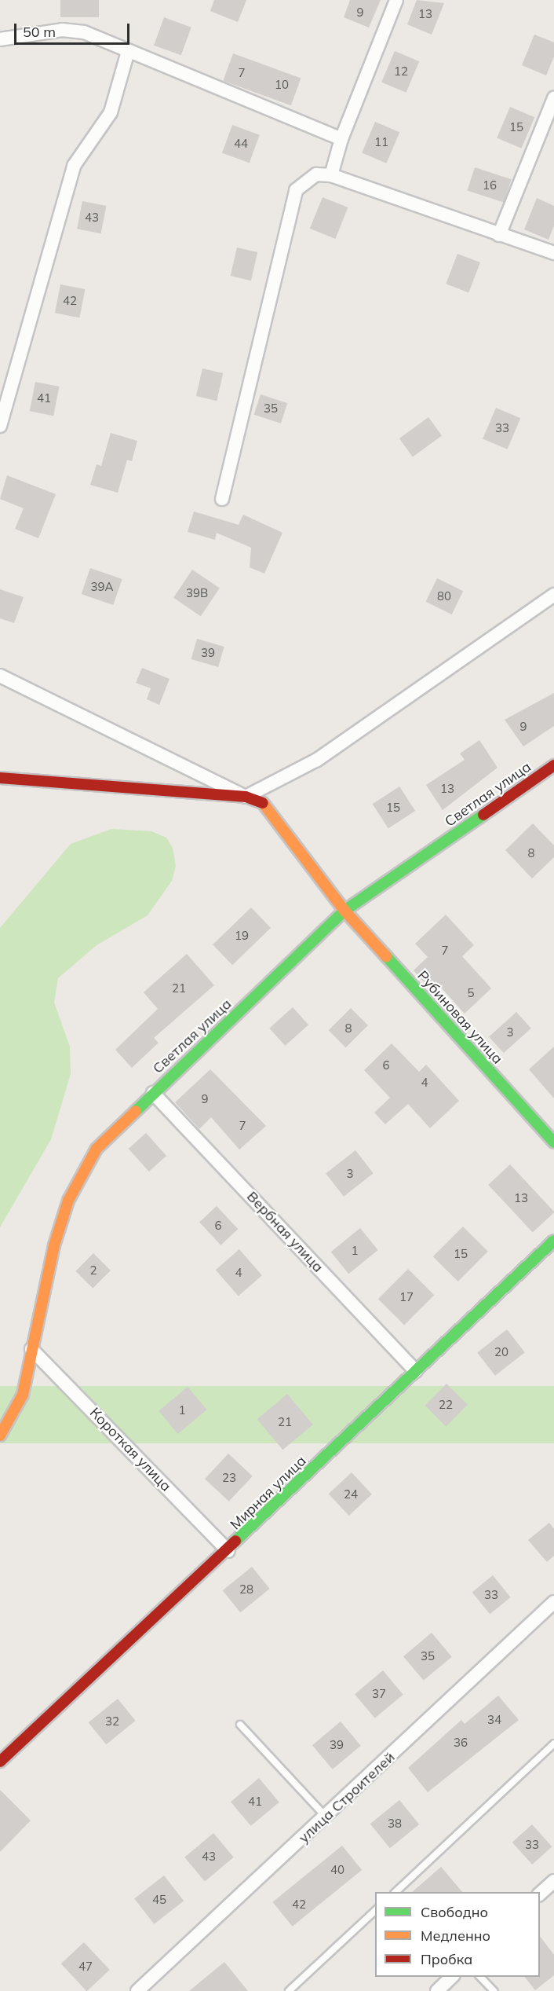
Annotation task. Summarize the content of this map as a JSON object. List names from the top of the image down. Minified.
{"streets":{"street":["Светлая улица","Рубиновая улица","Вербная улица","Короткая улица","Мирная улица","улица Строителей"]},"crossings":[["Светлая улица","Рубиновая улица"],["Светлая улица","Вербная улица"],["Светлая улица","Короткая улица"],["Вербная улица","Мирная улица"],["Короткая улица","Мирная улица"]],"house_numbers":["9","13","12","7","10","15","11","44","16","43","42","41","35","33","39А","39В","80","39","9","13","15","8","19","7","21","5","8","3","6","4","9","7","3","13","6","1","15","2","4","17","20","22","1","21","23","24","28","33","35","37","34","32","36","39","41","38","33","43","40","45","42","47"],"legend":["Свободно","Медленно","Пробка"],"scale_bar":"50 m"}
